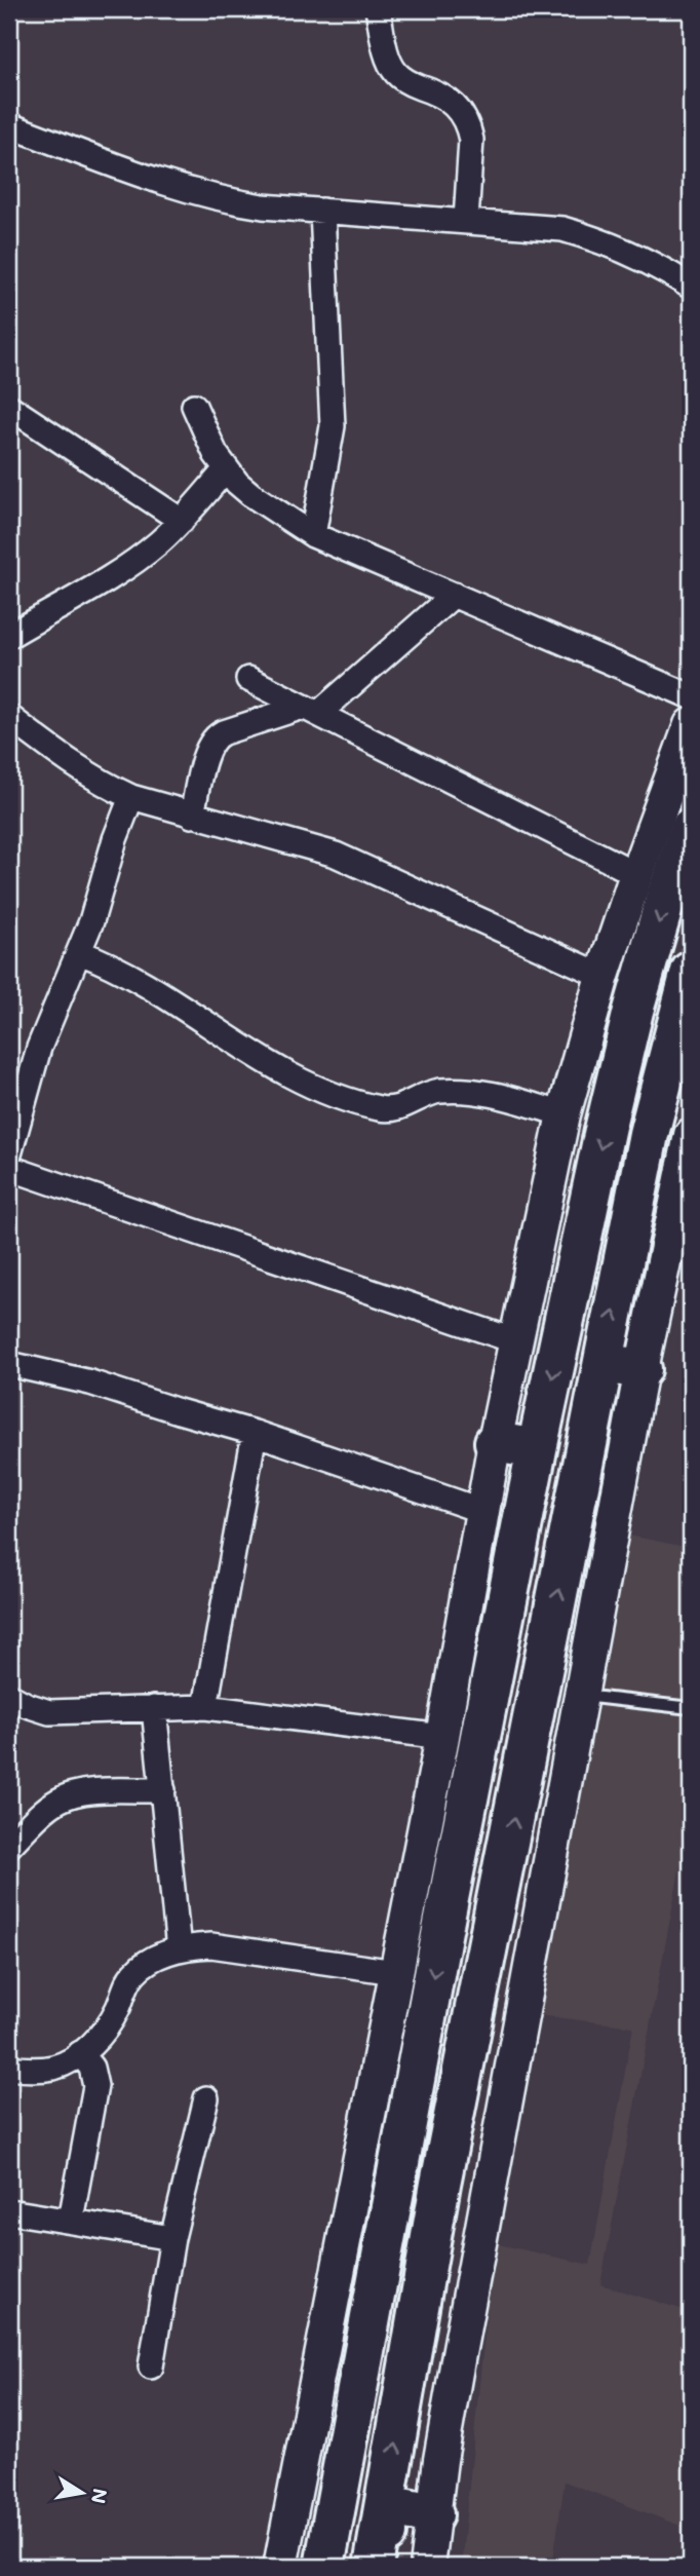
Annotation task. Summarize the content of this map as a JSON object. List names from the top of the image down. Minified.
{"north":"right"}
